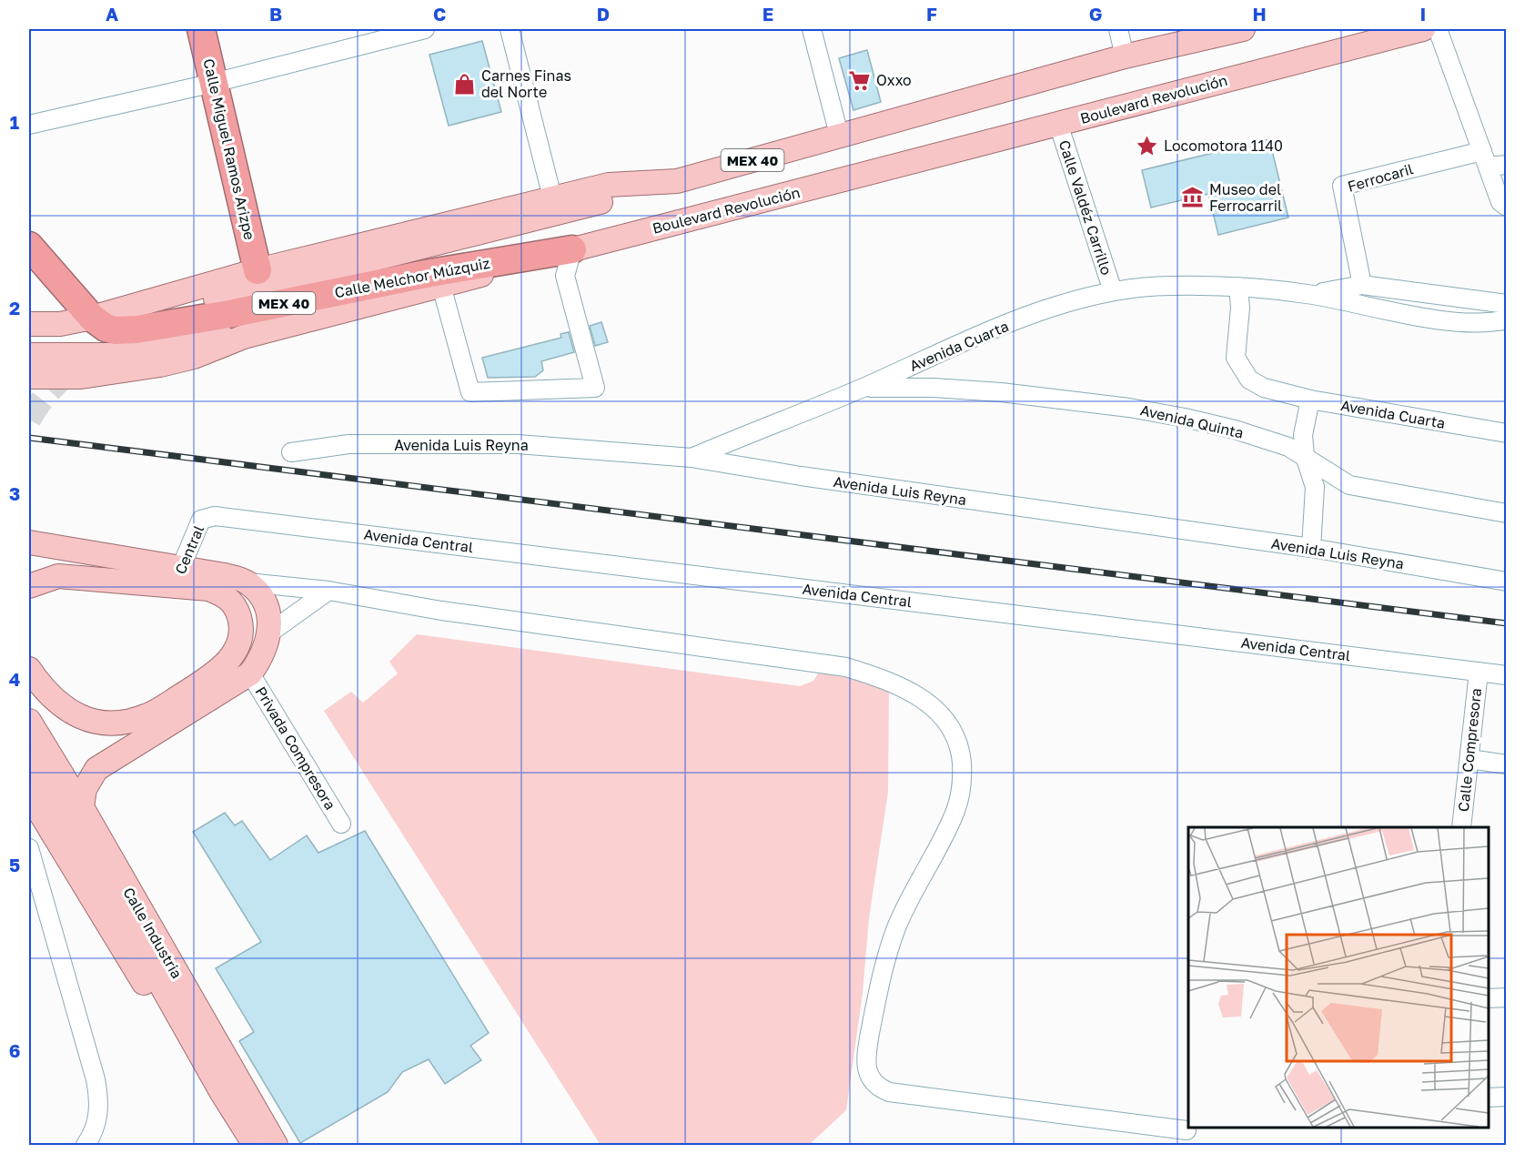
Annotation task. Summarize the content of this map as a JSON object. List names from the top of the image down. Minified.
{"streets":{"highway":["Calle Miguel Ramos Arizpe","MEX 40","Calle Melchor Múzquiz"],"main road":["Boulevard Revolución","Calle Industria"],"street":["Ferrocaril","Calle Valdéz Carrillo","Avenida Cuarta","Avenida Quinta","Avenida Luis Reyna","Avenida Central","Central","Privada Compresora","Calle Compresora"]},"crossings":[["Boulevard Revolución","Calle Valdéz Carrillo"],["Boulevard Revolución","Calle Melchor Múzquiz"],["Calle Miguel Ramos Arizpe","MEX 40"],["MEX 40","Calle Melchor Múzquiz"],["Ferrocaril","Avenida Cuarta"],["Calle Valdéz Carrillo","Avenida Cuarta"],["Avenida Cuarta","Avenida Quinta"],["Avenida Cuarta","Avenida Luis Reyna"],["Avenida Central","Central"],["Avenida Central","Calle Compresora"]],"places":{"supermarket":["Oxxo"],"shop":["Carnes Finas del Norte"],"place":["Locomotora 1140"],"museum":["Museo del Ferrocarril"]},"grid":{"columns":["A","B","C","D","E","F","G","H","I"],"rows":["1","2","3","4","5","6"]}}
